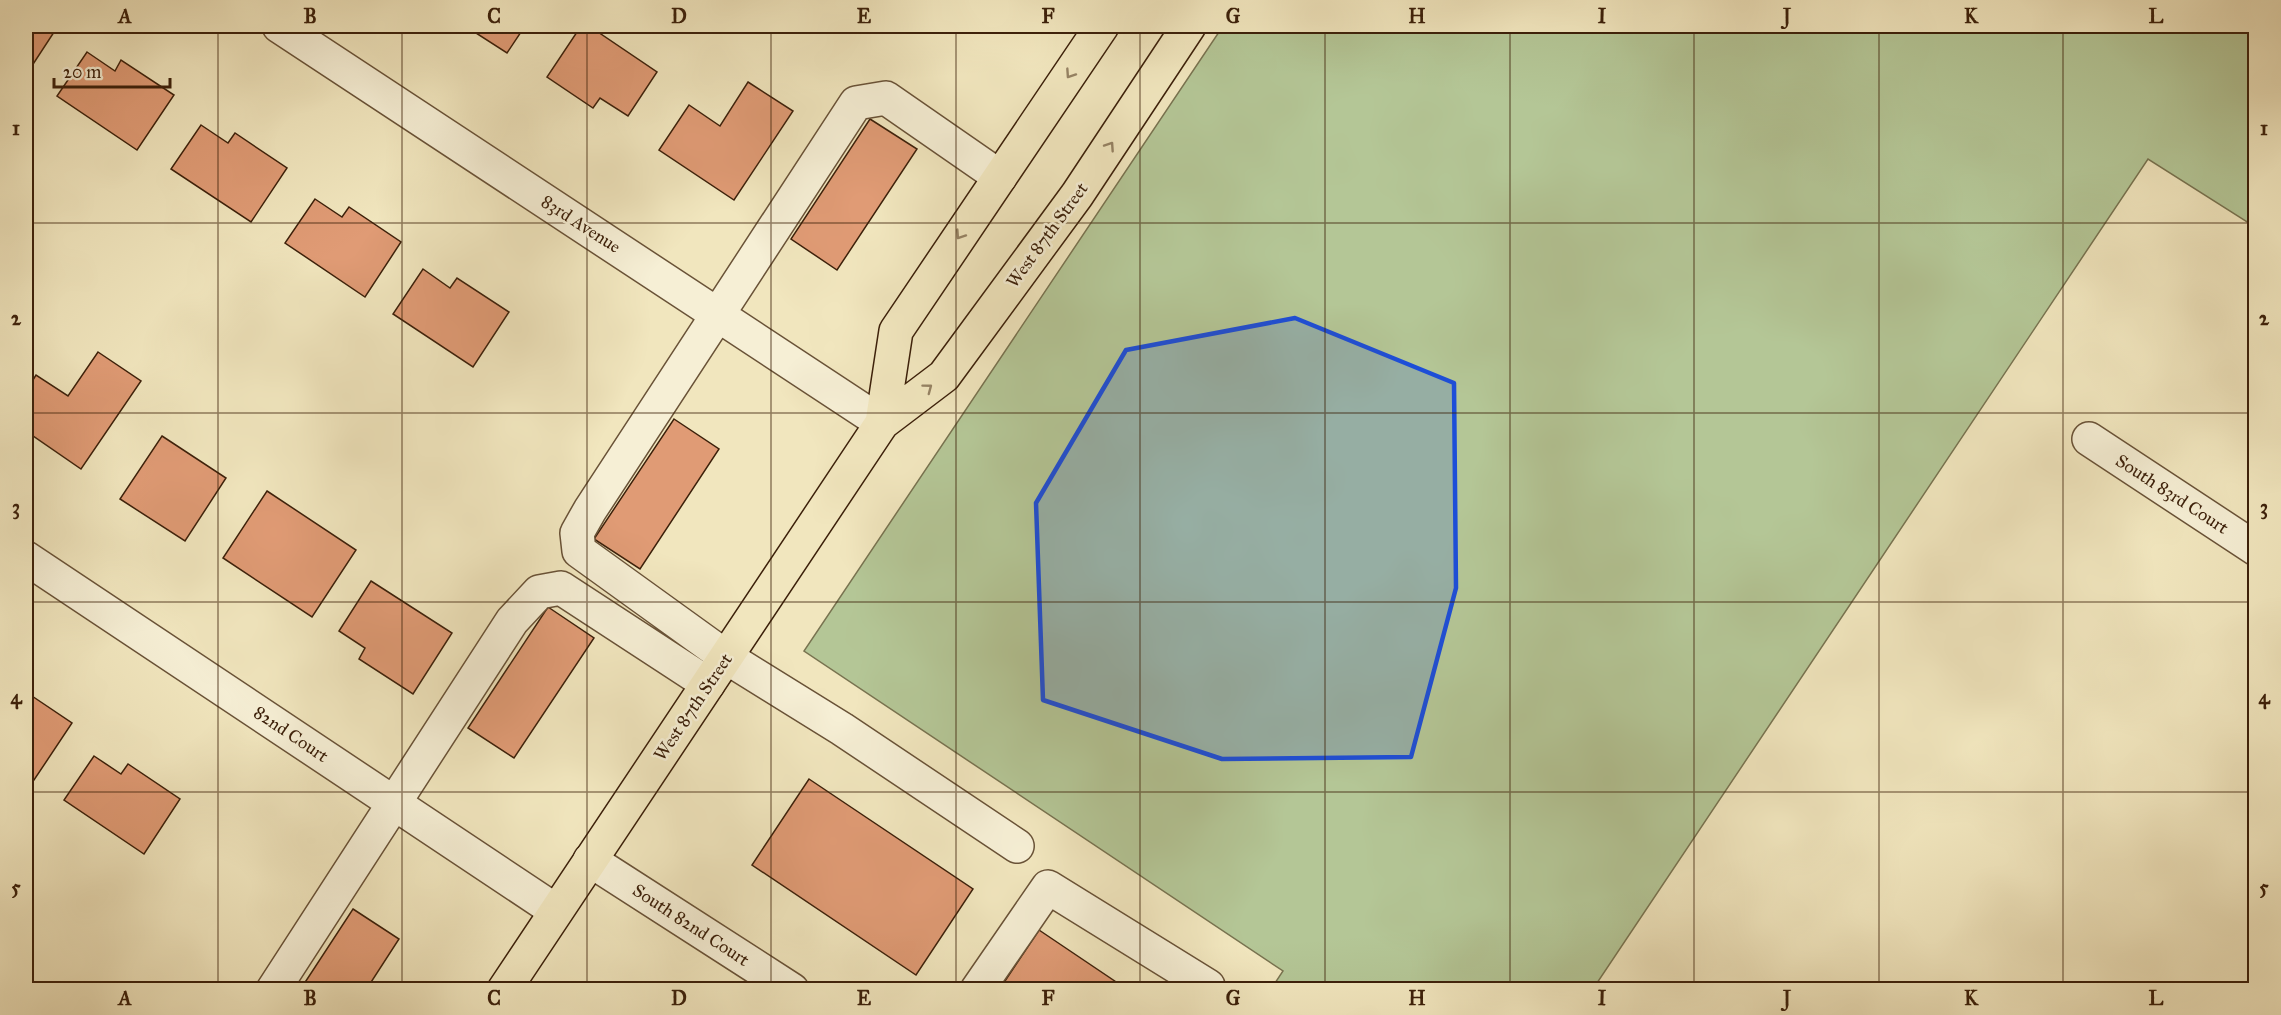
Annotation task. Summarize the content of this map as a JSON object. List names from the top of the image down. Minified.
{"streets":{"main road":["West 87th Street"],"street":["83rd Avenue","South 83rd Court","82nd Court","South 82nd Court"]},"crossings":[["83rd Avenue","West 87th Street"],["West 87th Street","82nd Court"],["West 87th Street","South 82nd Court"]],"scale_bar":"20 m","grid":{"columns":["A","B","C","D","E","F","G","H","I","J","K","L"],"rows":["1","2","3","4","5"]}}
